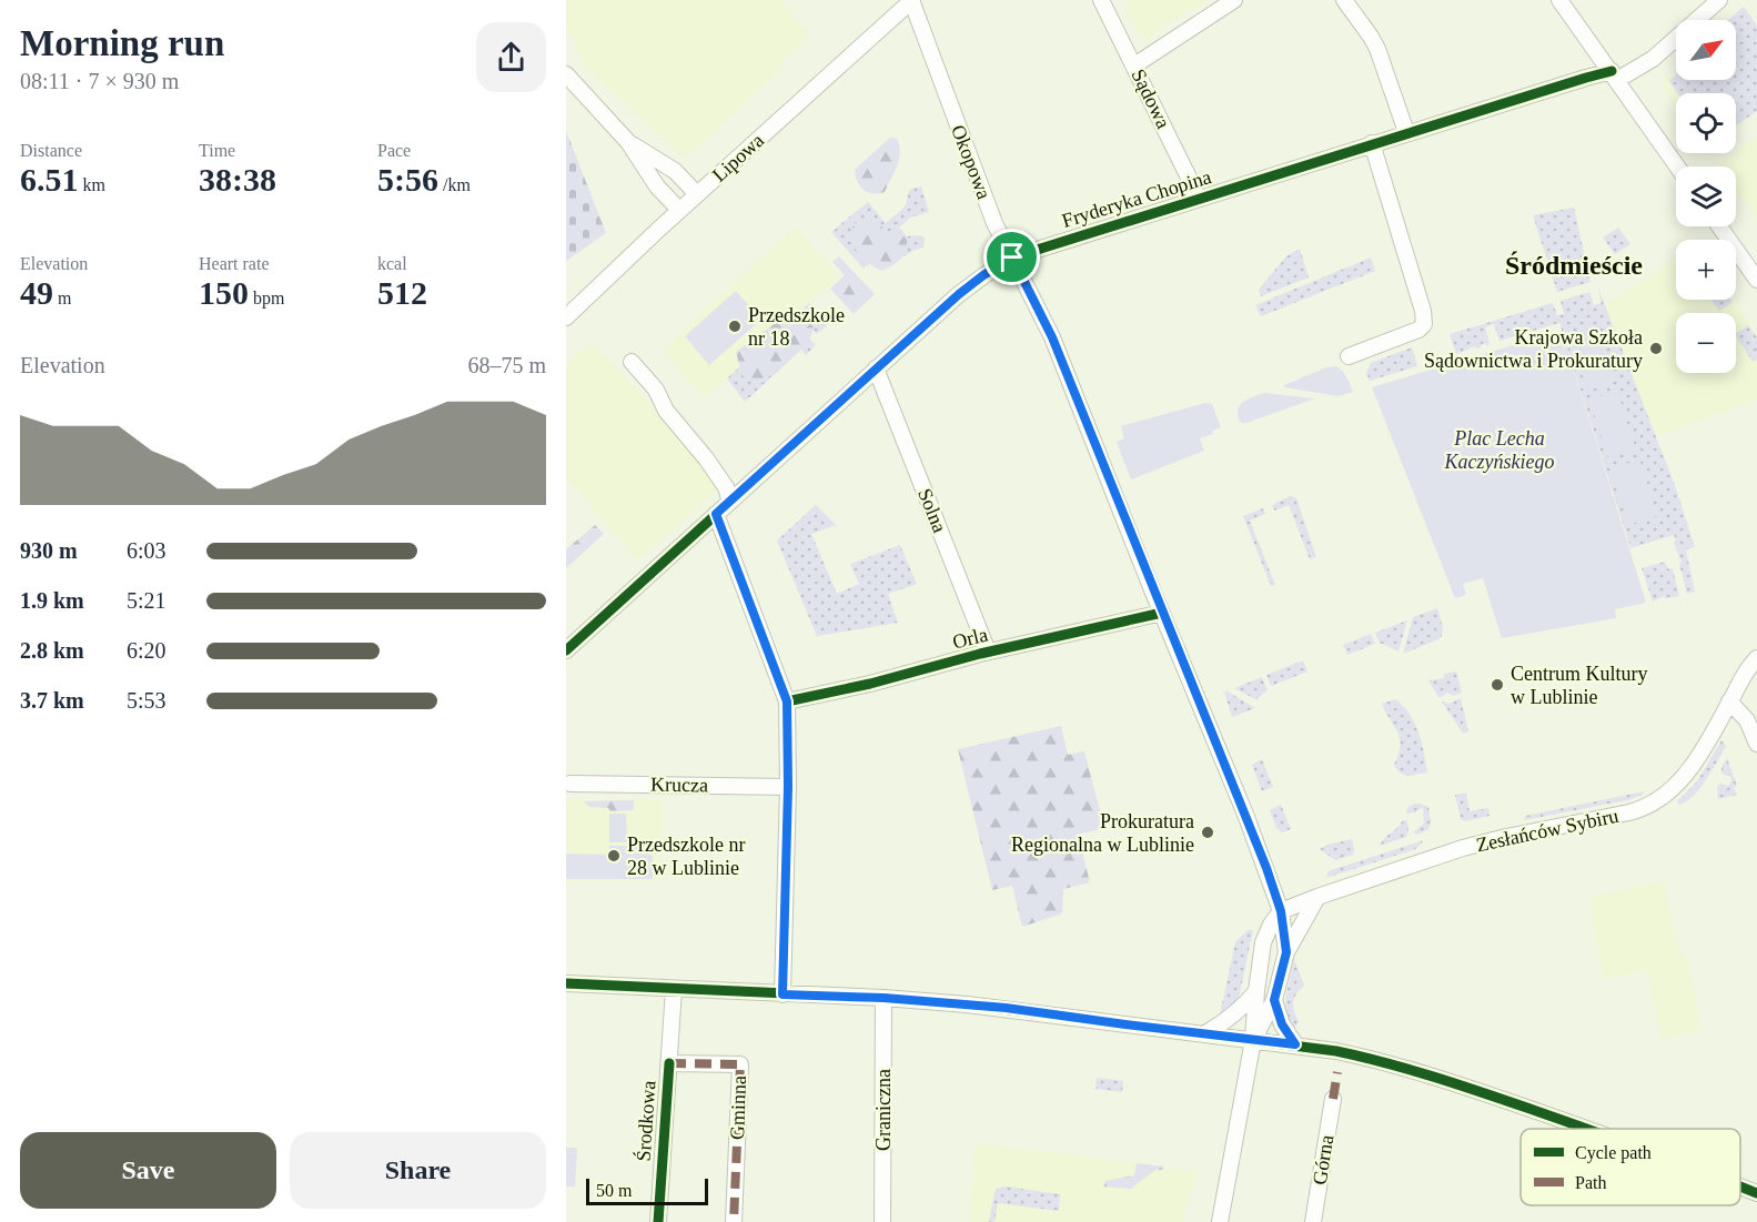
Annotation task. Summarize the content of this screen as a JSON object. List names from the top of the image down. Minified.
{"streets":{"street":["Sądowa","Lipowa","Okopowa","Fryderyka Chopina","Solna","Orla","Krucza","Zesłańców Sybiru","Gminna","Graniczna","Środkowa","Górna"]},"crossings":[["Sądowa","Fryderyka Chopina"],["Lipowa","Okopowa"],["Okopowa","Fryderyka Chopina"],["Okopowa","Orla"],["Okopowa","Zesłańców Sybiru"],["Fryderyka Chopina","Solna"],["Solna","Orla"],["Gminna","Środkowa"]],"districts":["Śródmieście"],"parks":["Plac Lecha Kaczyńskiego"],"places":["Przedszkole nr 18","Krajowa Szkoła Sądownictwa i Prokuratury","Centrum Kultury w Lublinie","Prokuratura Regionalna w Lublinie","Przedszkole nr 28 w Lublinie"],"legend":["Cycle path","Path"],"scale_bar":"50 m","north":"top right","page":{"heading":["Morning run","08:11 · 7 × 930 m"],"map_buttons":["+","−"],"stats":[["Distance","6.51 km"],["Time","38:38"],["Pace","5:56 /km"],["Elevation","49 m"],["Heart rate","150 bpm"],["kcal","512"]],"chart":["Elevation","68–75 m"],"list":[{"name":"930 m","note":"6:03"},{"name":"1.9 km","note":"5:21"},{"name":"2.8 km","note":"6:20"},{"name":"3.7 km","note":"5:53"}],"buttons":["Save","Share"],"scale":"50 m"}}
